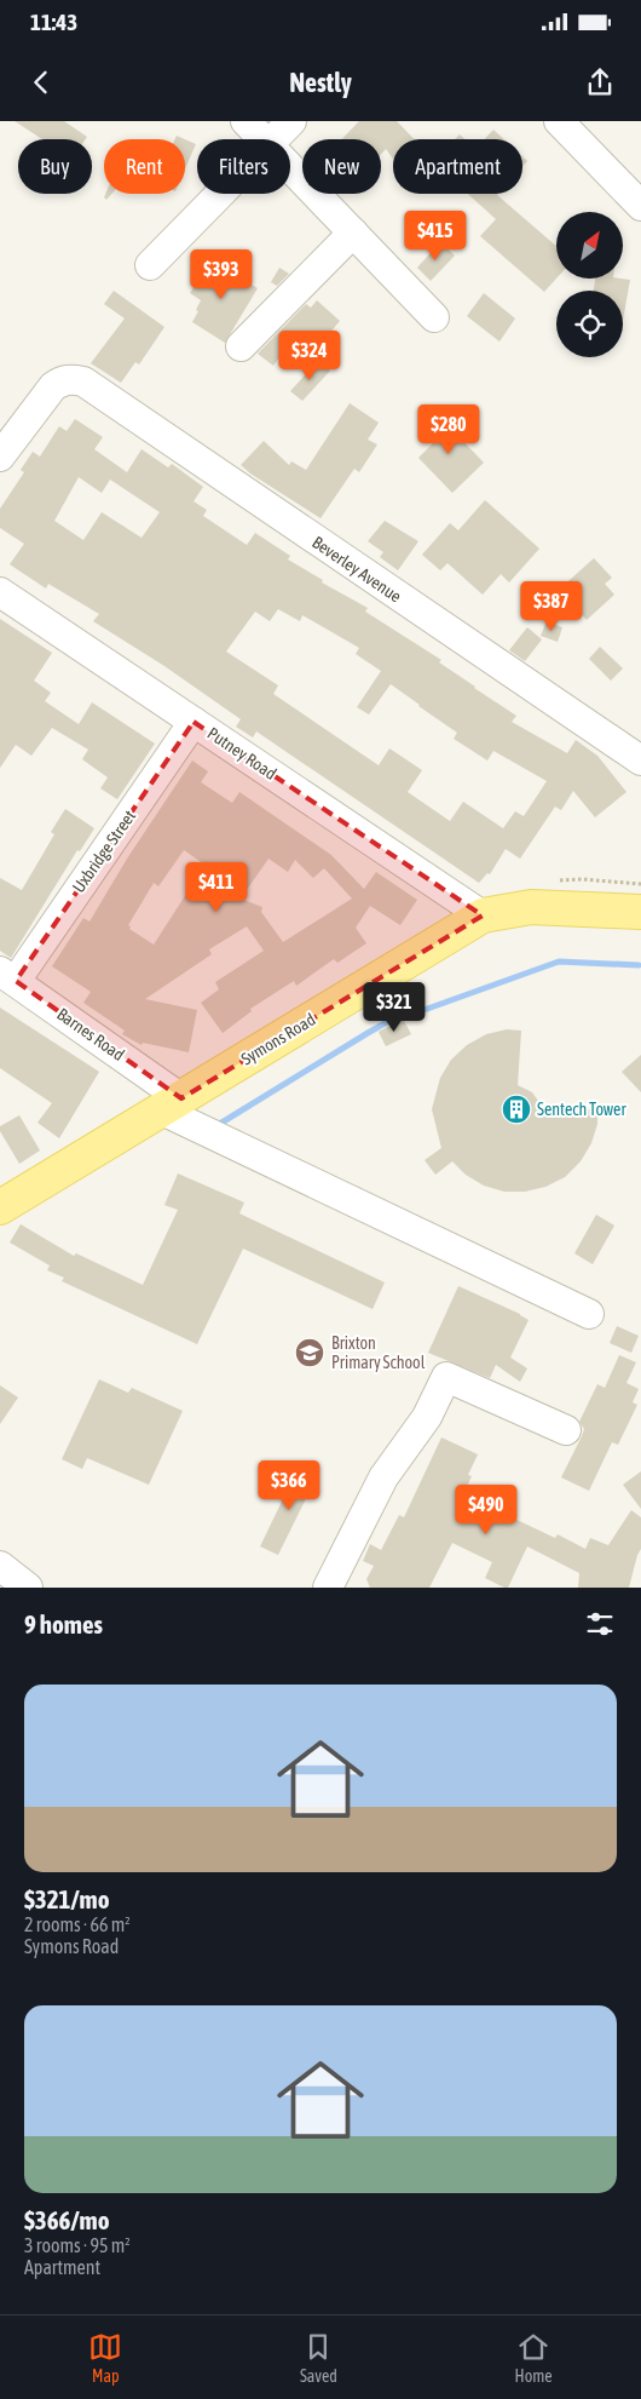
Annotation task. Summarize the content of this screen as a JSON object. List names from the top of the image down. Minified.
{"streets":{"main road":["Symons Road"],"street":["Beverley Avenue","Putney Road","Uxbridge Street","Barnes Road"]},"crossings":[["Putney Road","Uxbridge Street"],["Putney Road","Symons Road"],["Uxbridge Street","Barnes Road"],["Barnes Road","Symons Road"]],"places":{"building":["Sentech Tower"],"school or university":["Brixton Primary School"]},"north":"top right","page":{"status":"11:43","header":"Nestly","chip":["Buy","Rent","Filters","New","Apartment"],"price":["$415","$393","$324","$280","$387","$411","$321","$366","$490"],"heading":"9 homes","list":[{"name":"$321/mo","note":"2 rooms · 66 m² · Symons Road"},{"name":"$366/mo","note":"3 rooms · 95 m² · Apartment"}],"tabs":["Map","Saved","Home"]}}
